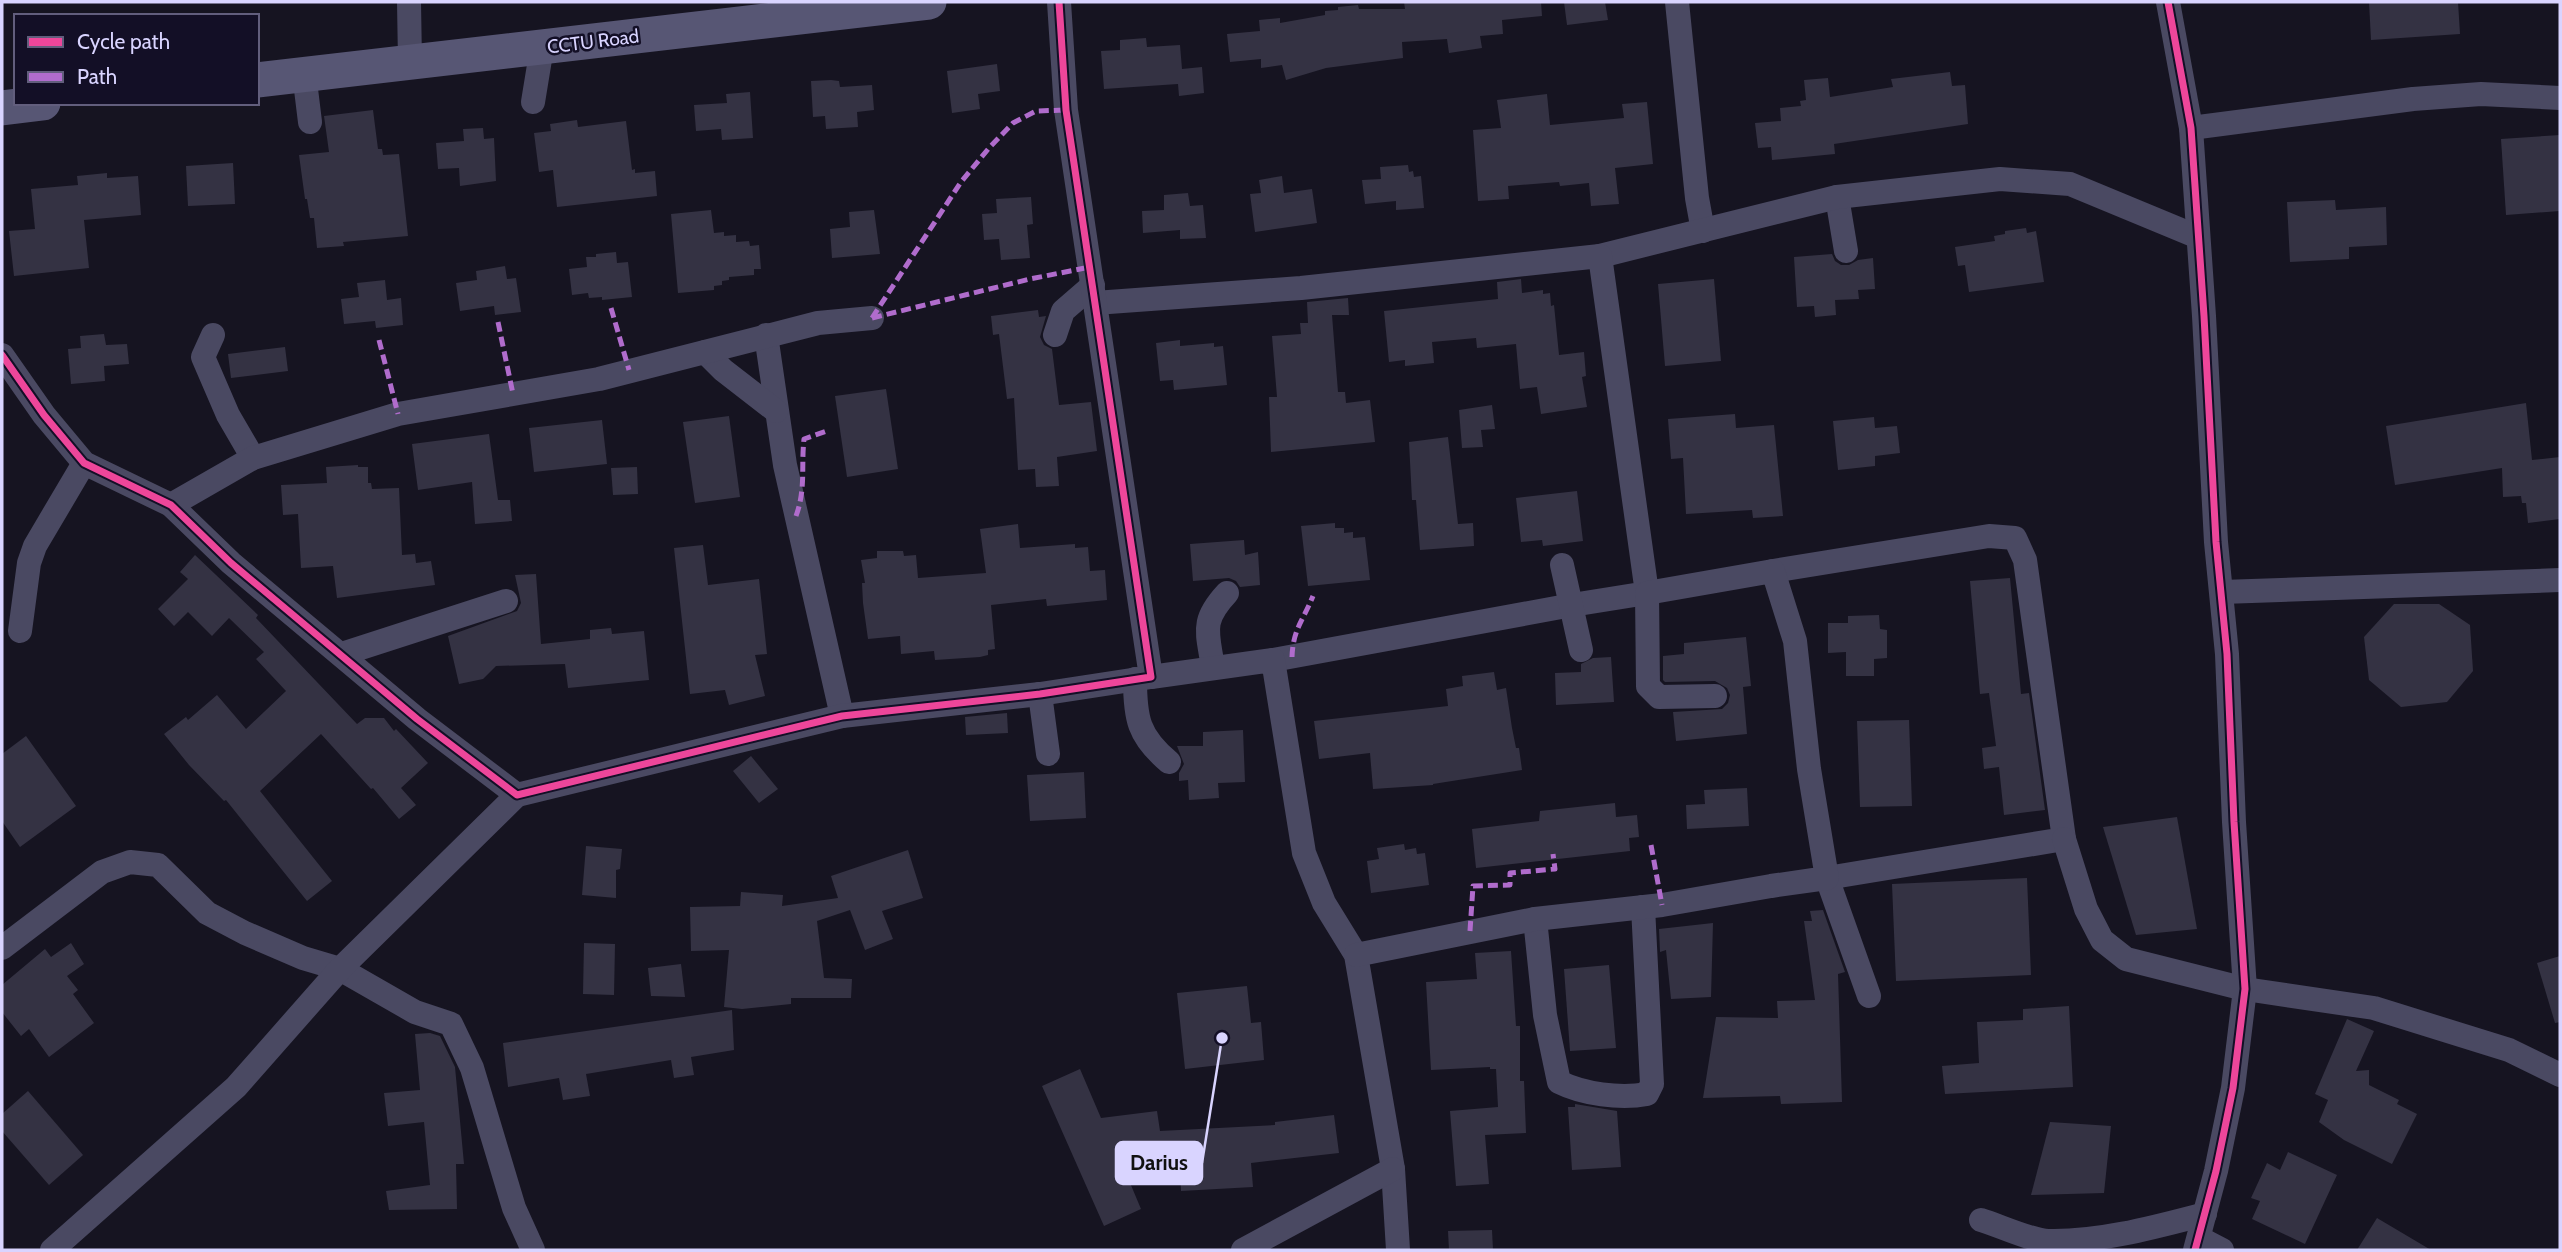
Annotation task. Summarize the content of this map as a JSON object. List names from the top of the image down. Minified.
{"streets":{"street":["CCTU Road"]},"places":["Darius"],"legend":["Cycle path","Path"]}
